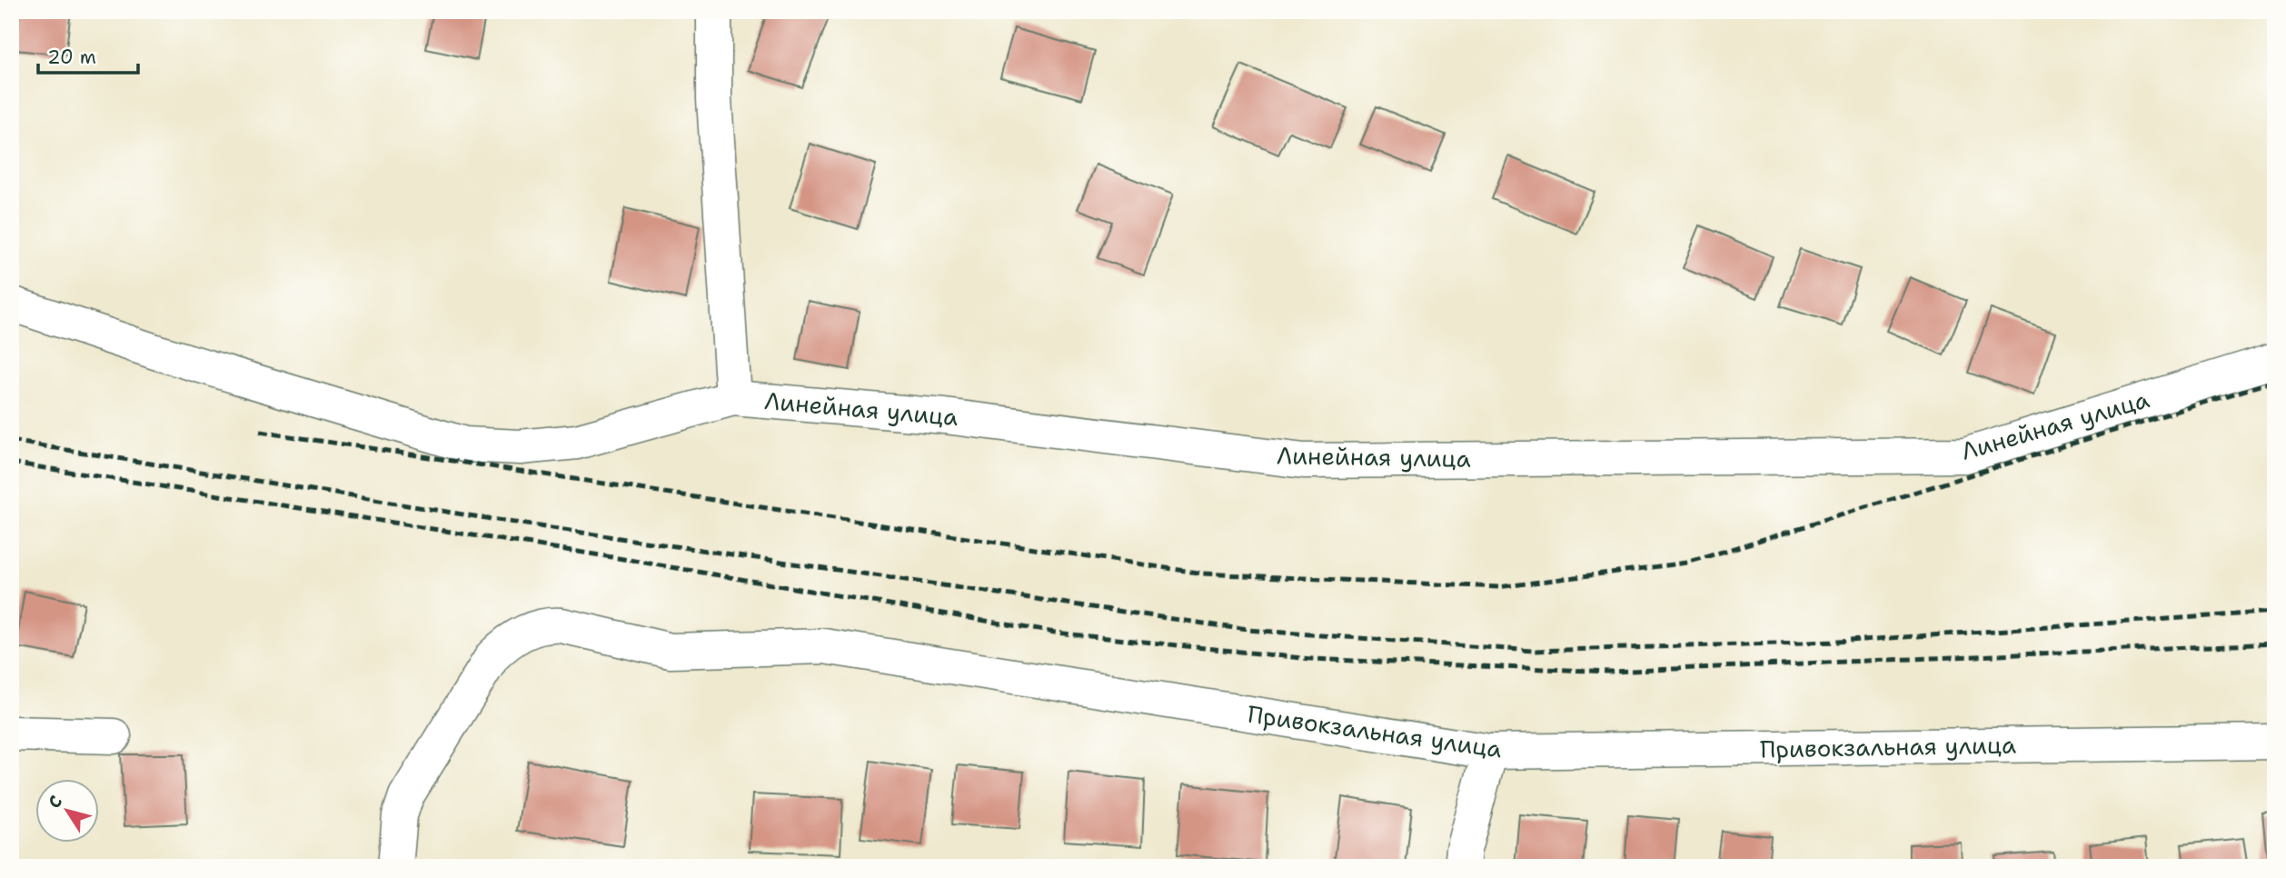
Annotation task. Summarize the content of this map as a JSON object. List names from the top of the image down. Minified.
{"streets":{"street":["Линейная улица","Привокзальная улица"]},"scale_bar":"20 m","north":"top left"}
